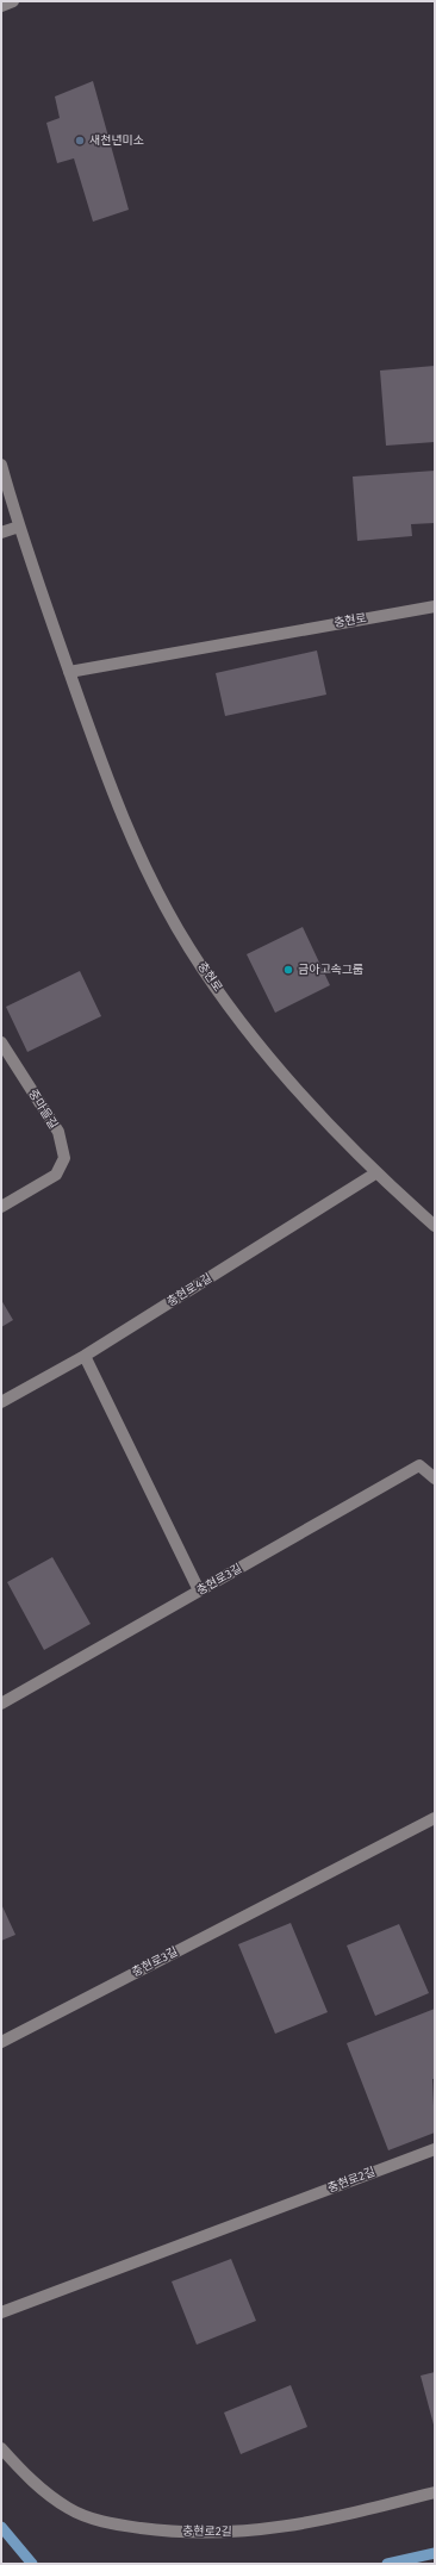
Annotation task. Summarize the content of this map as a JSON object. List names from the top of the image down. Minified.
{"streets":{"street":["충현로","중마을길","충현로4길","충현로3길","충현로2길"]},"crossings":[["충현로","충현로4길"]],"places":["새천년미소","금아고속그룹"]}
